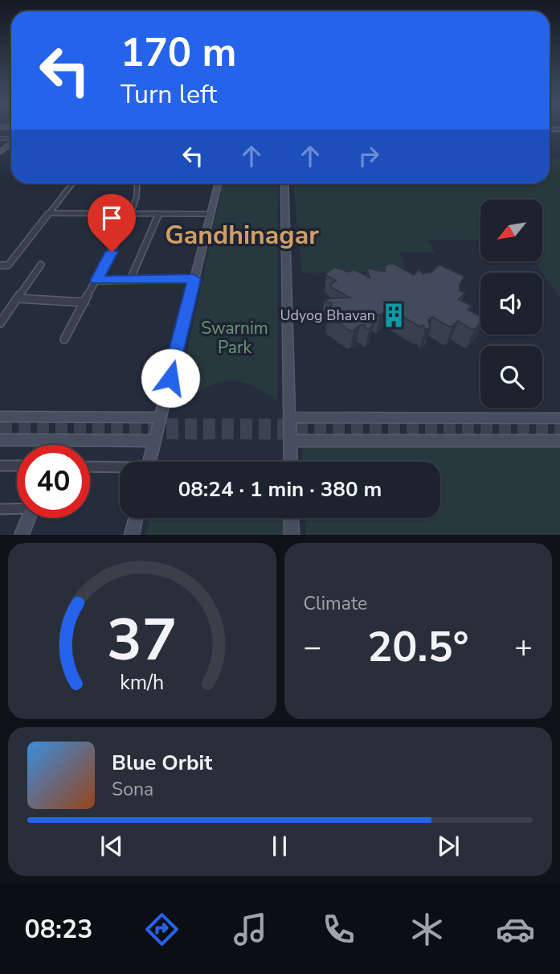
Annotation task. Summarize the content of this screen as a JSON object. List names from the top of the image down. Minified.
{"districts":["Gandhinagar"],"parks":["Swarnim Park"],"places":{"building":["Udyog Bhavan"]},"north":"bottom left","page":{"turn":["170 m","Turn left"],"limit":"40","trip":"08:24 · 1 min · 380 m","tile":"Climate","heat":["−","20.5°","+"],"song":["Blue Orbit","Sona"],"tabs":"08:23","gauge":["37","km/h"]}}
